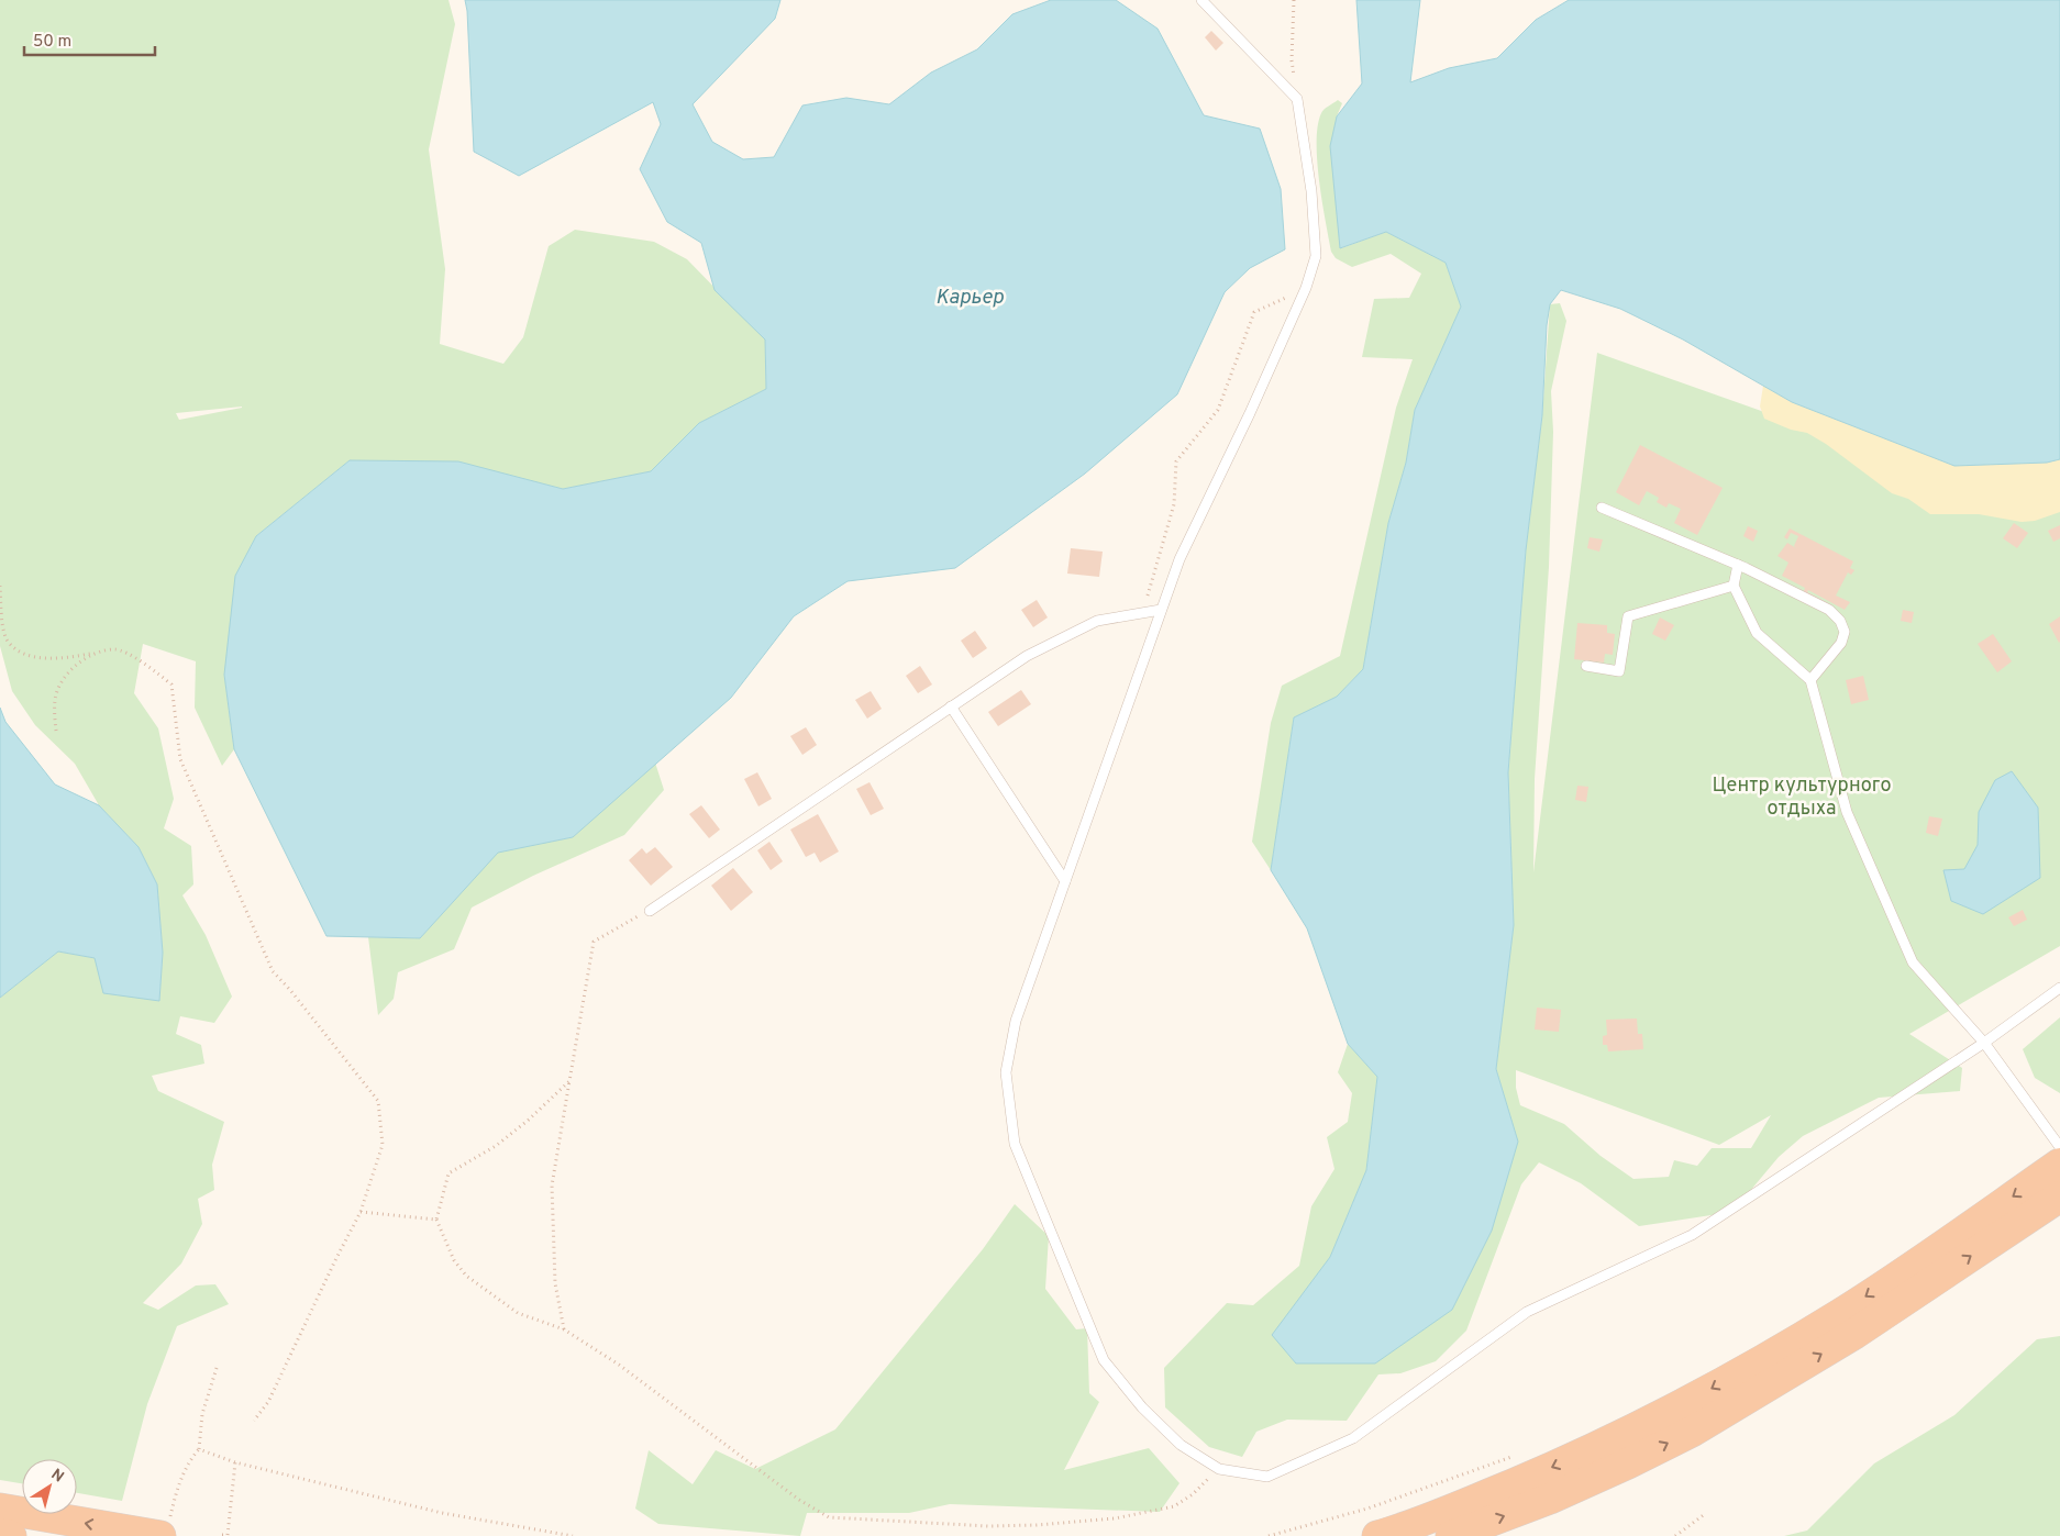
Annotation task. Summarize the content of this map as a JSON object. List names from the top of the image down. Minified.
{"water":["Карьер"],"parks":["Центр культурного отдыха"],"scale_bar":"50 m","north":"top right"}
